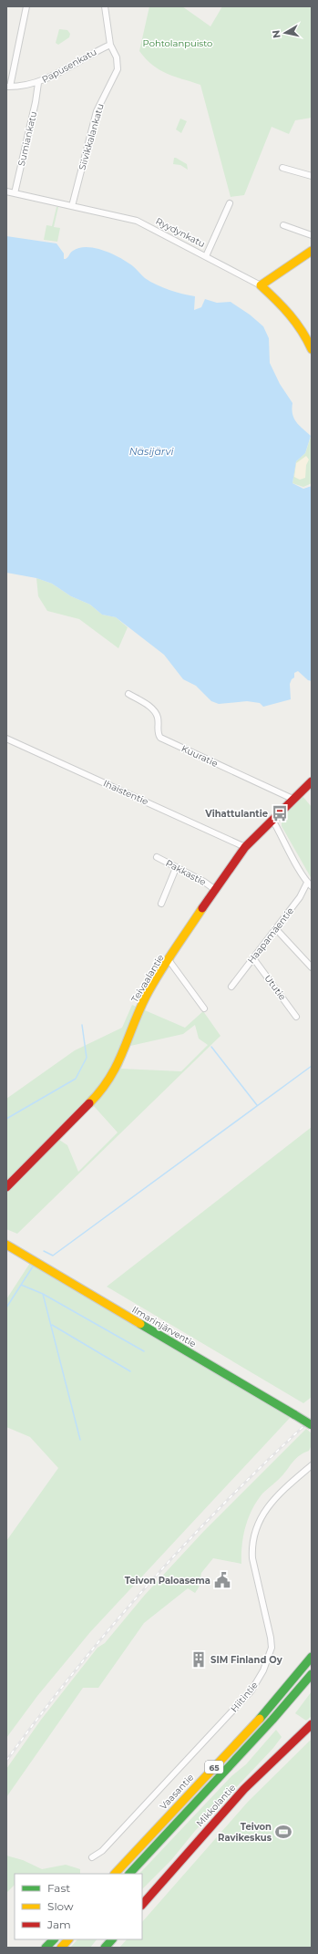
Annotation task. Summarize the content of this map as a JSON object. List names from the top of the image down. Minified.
{"streets":{"main road":["Ryydynkatu","Teivaalantie","Ilmarinjärventie","65","Vaasantie","Mikkolantie"],"street":["Papusenkatu","Siivikkalankatu","Sumiankatu","Kuuratie","Ihaistentie","Pakkastie","Haapamäentie","Ututie","Hiitintie"]},"crossings":[["Papusenkatu","Siivikkalankatu"],["Papusenkatu","Sumiankatu"],["Siivikkalankatu","Ryydynkatu"],["Sumiankatu","Ryydynkatu"],["Kuuratie","Teivaalantie"],["Ihaistentie","Teivaalantie"],["Pakkastie","Teivaalantie"],["Haapamäentie","Ututie"]],"water":["Näsijärvi"],"parks":["Pohtolanpuisto"],"places":{"bus stop":["Vihattulantie"],"public building":["Teivon Paloasema"],"building":["SIM Finland Oy"],"sports":["Teivon Ravikeskus"]},"legend":["Fast","Slow","Jam"],"north":"left"}
